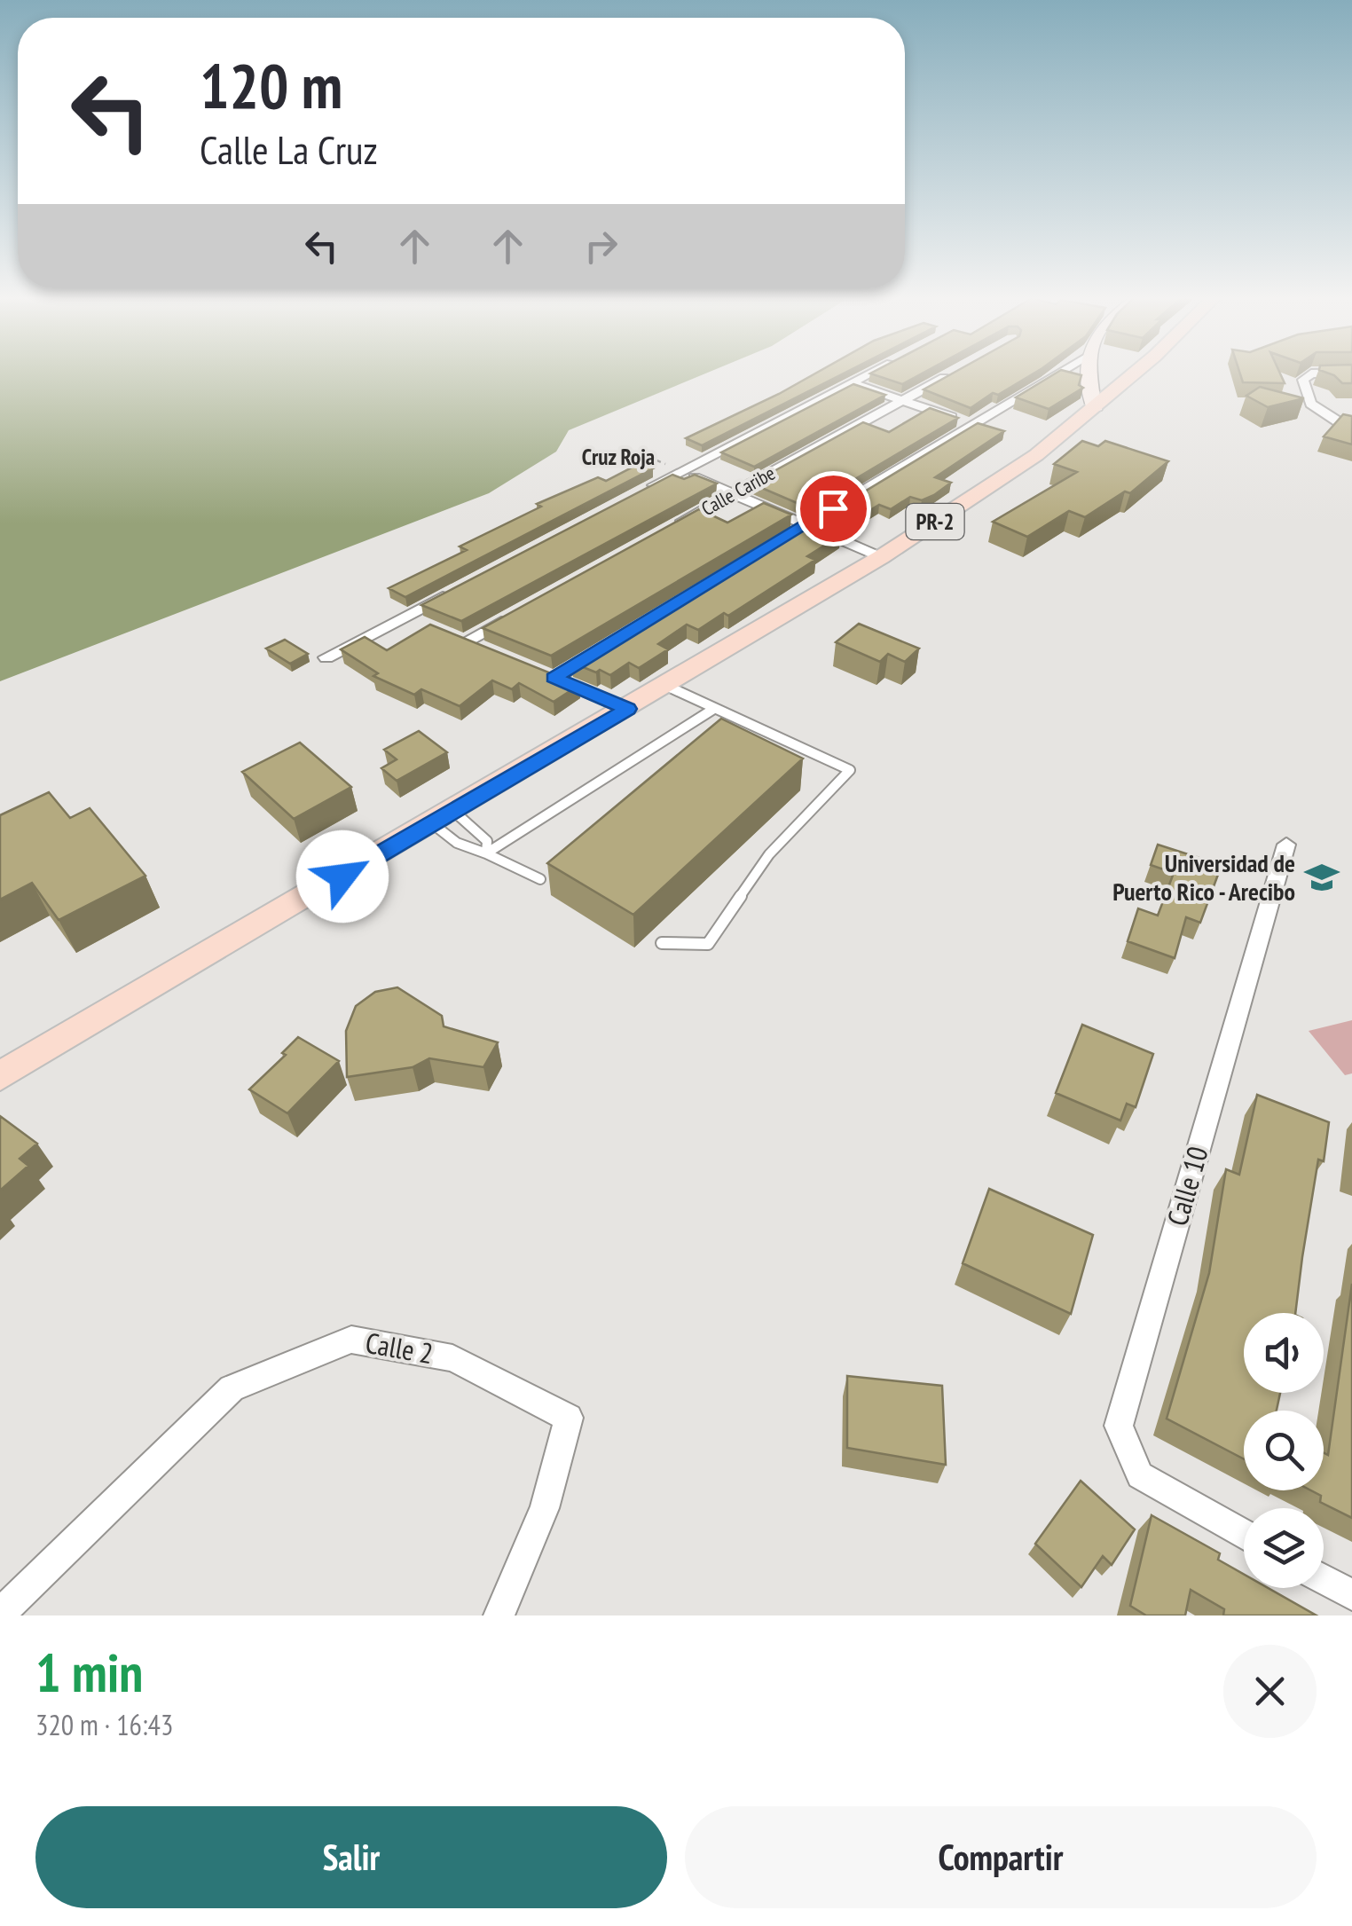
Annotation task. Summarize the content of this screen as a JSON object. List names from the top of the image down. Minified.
{"streets":{"main road":["PR-2"],"street":["Calle Caribe","Calle 10","Calle 2"]},"districts":["Cruz Roja"],"places":{"school or university":["Universidad de Puerto Rico - Arecibo"]},"page":{"turn":["120 m","Calle La Cruz"],"heading":["1 min","320 m · 16:43"],"buttons":["Salir","Compartir"]}}
